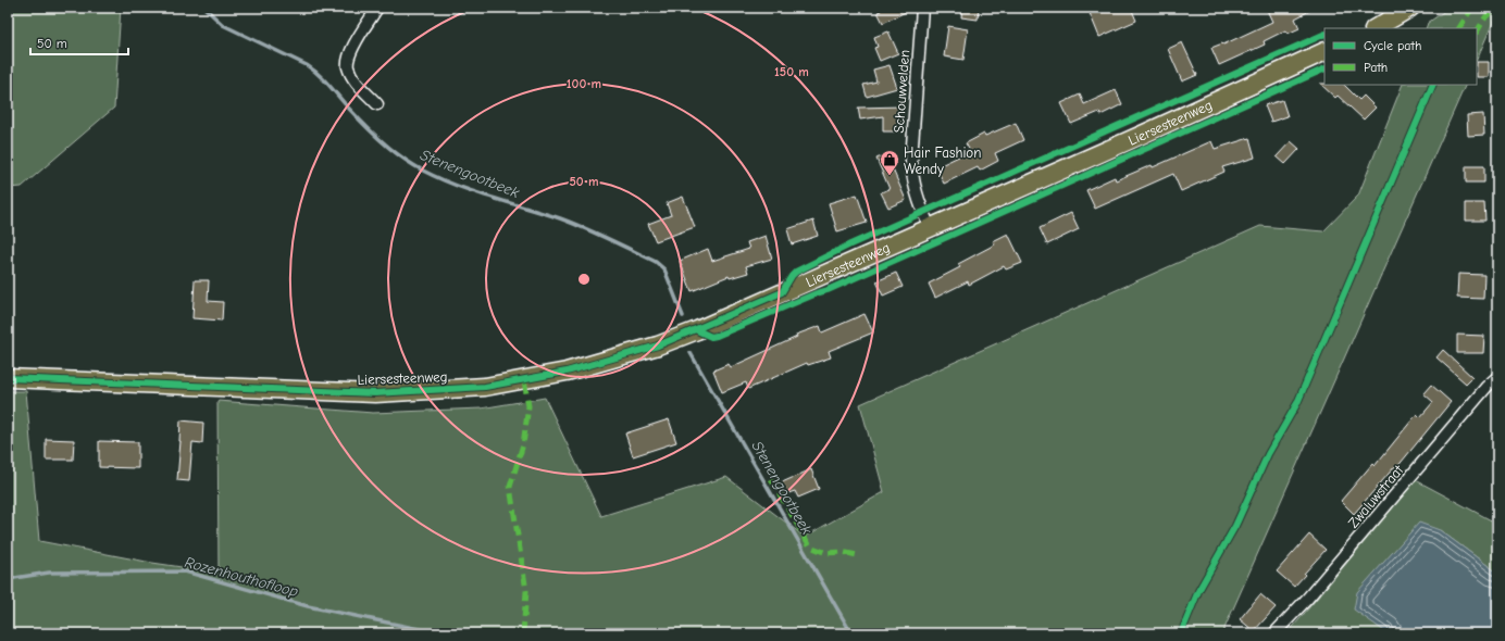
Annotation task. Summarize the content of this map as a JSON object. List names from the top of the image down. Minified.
{"streets":{"main road":["Liersesteenweg"],"street":["Schouwvelden","Zwaluwstraat"]},"crossings":[["Schouwvelden","Liersesteenweg"]],"water":["Stenengootbeek","Rozenhouthofloop"],"places":{"shop":["Hair Fashion Wendy"]},"legend":["Cycle path","Path"],"scale_bar":"50 m","rings":["150 m","100 m","50 m"]}
